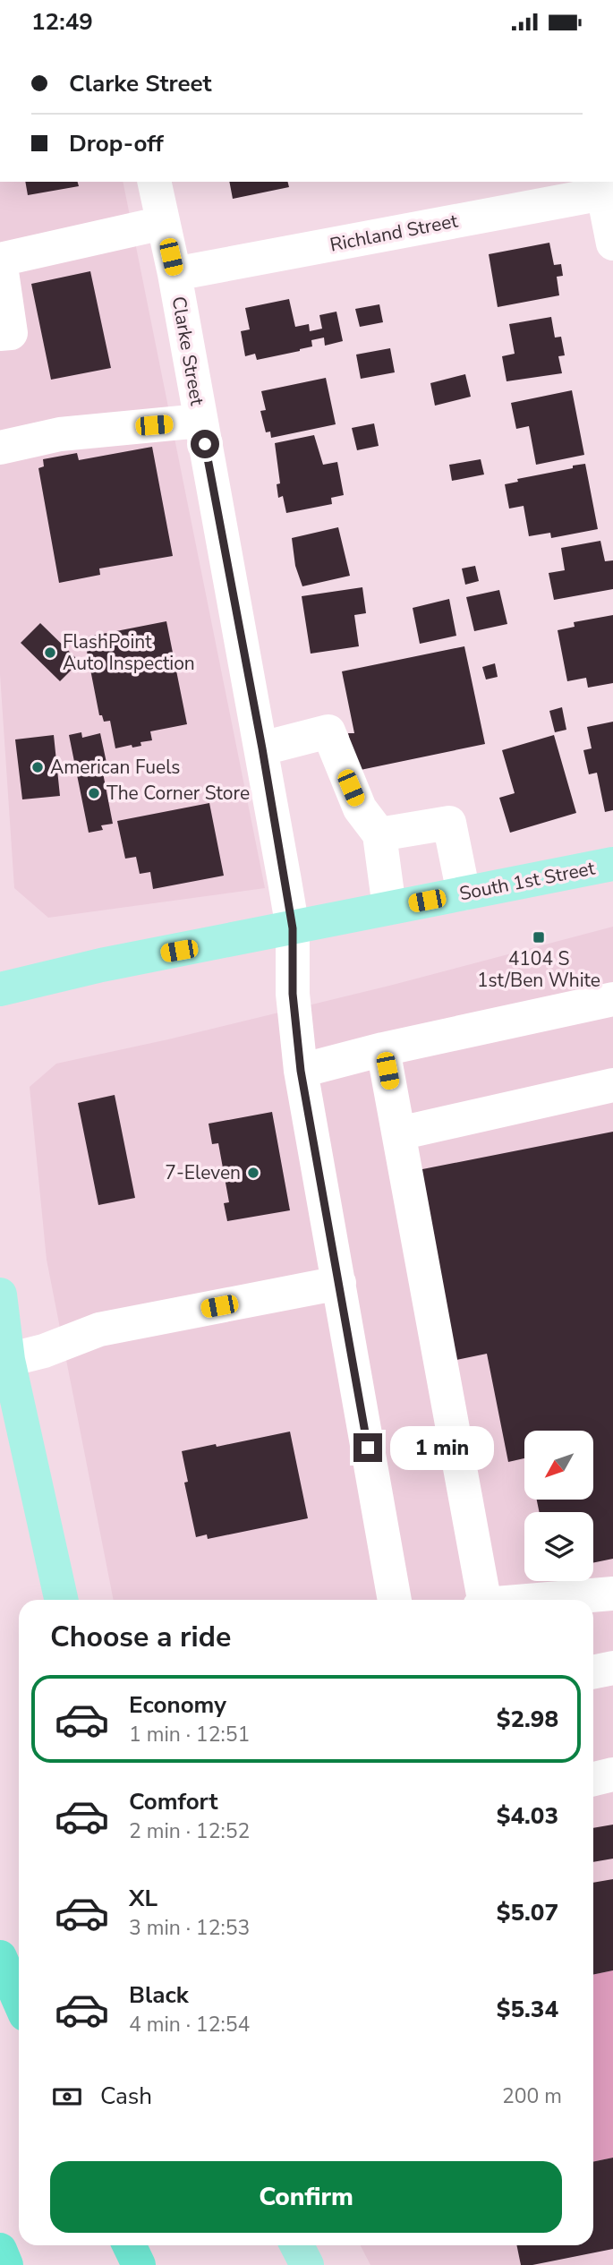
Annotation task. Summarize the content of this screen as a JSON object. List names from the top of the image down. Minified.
{"streets":{"main road":["South 1st Street"],"street":["Richland Street","Clarke Street"]},"crossings":[["Richland Street","Clarke Street"],["Clarke Street","South 1st Street"]],"places":{"other":["FlashPoint Auto Inspection","American Fuels","The Corner Store","7-Eleven"],"transit":["4104 S 1st/Ben White"]},"north":"bottom left","page":{"status":"12:49","banner":["Clarke Street","Drop-off"],"bubble":"1 min","heading":"Choose a ride","list":[{"name":"Economy","note":"1 min · 12:51","value":"$2.98"},{"name":"Comfort","note":"2 min · 12:52","value":"$4.03"},{"name":"XL","note":"3 min · 12:53","value":"$5.07"},{"name":"Black","note":"4 min · 12:54","value":"$5.34"}],"pay":["Cash","200 m"],"buttons":"Confirm"}}
